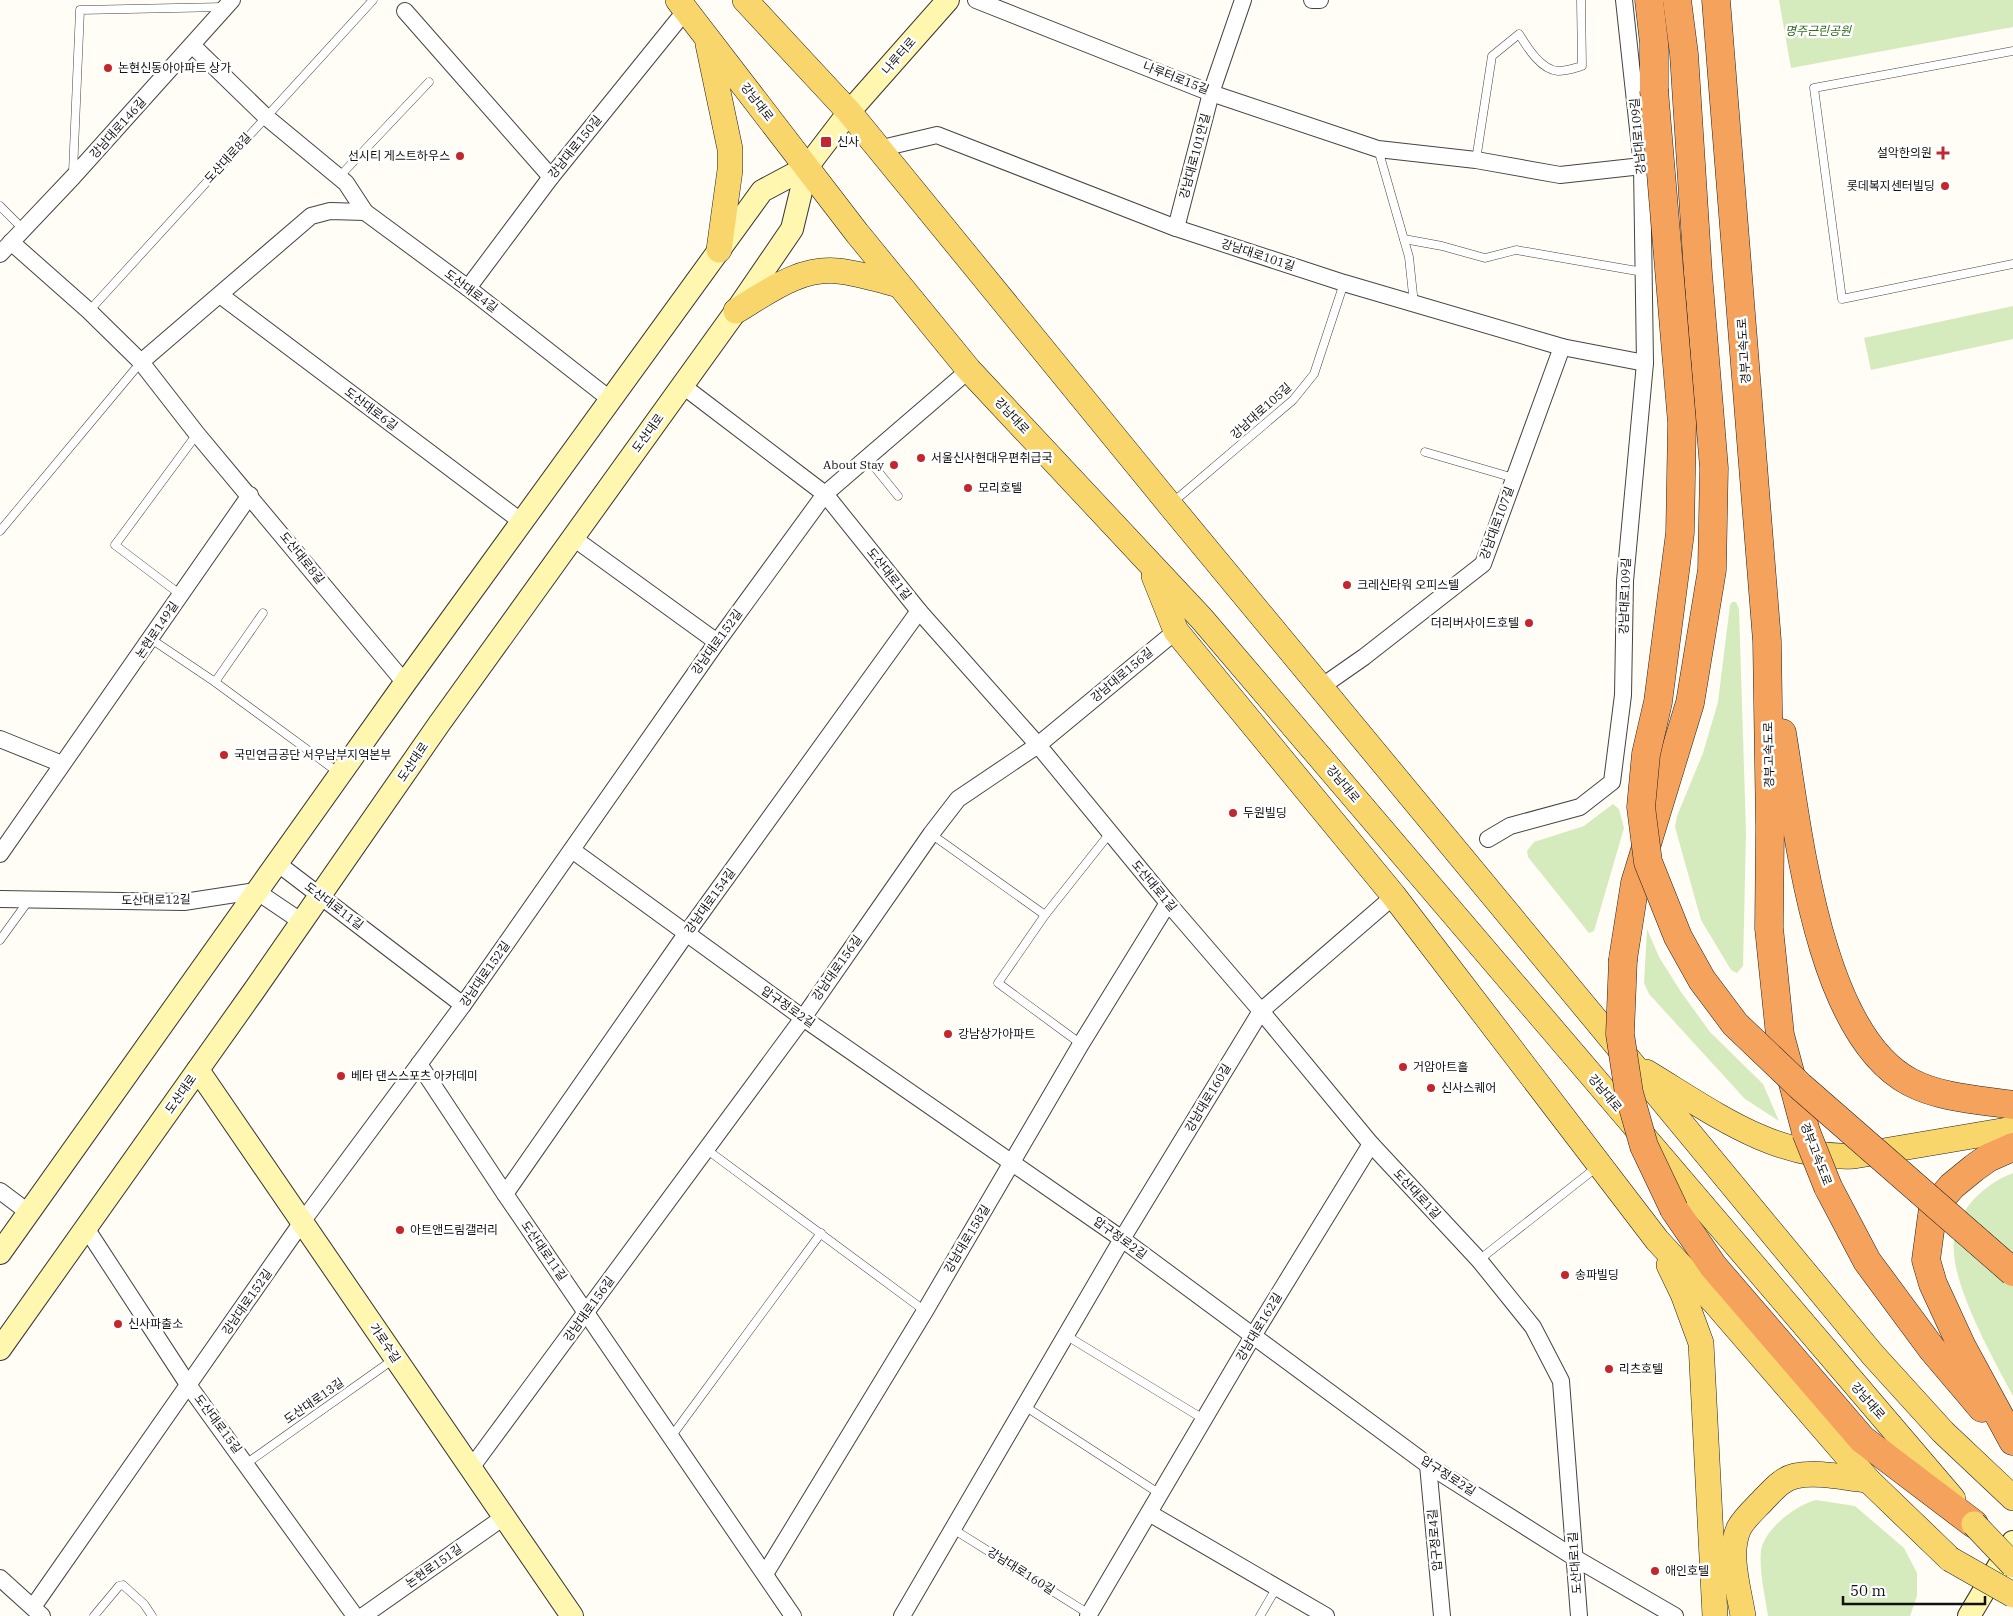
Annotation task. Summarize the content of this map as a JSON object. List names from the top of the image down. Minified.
{"streets":{"highway":["경부고속도로"],"main road":["나루터로","강남대로","도산대로","가로수길"],"street":["나루터로15길","강남대로146길","강남대로109길","강남대로150길","강남대로101안길","도산대로8길","강남대로101길","도산대로4길","도산대로6길","강남대로107길","도산대로1길","논현로149길","강남대로152길","강남대로156길","도산대로12길","강남대로154길","도산대로11길","압구정로2길","강남대로160길","강남대로158길","강남대로162길","도산대로15길","압구정로4길","논현로151길"],"lane":["강남대로105길","도산대로13길"]},"crossings":[["나루터로","도산대로"],["나루터로15길","강남대로109길"],["나루터로15길","강남대로101안길"],["강남대로","강남대로150길"],["강남대로","도산대로"],["강남대로","강남대로152길"],["강남대로146길","도산대로8길"],["강남대로146길","도산대로4길"],["강남대로109길","강남대로101길"],["강남대로150길","도산대로4길"],["강남대로101안길","강남대로101길"],["도산대로8길","도산대로4길"],["도산대로8길","도산대로"],["도산대로8길","논현로149길"],["강남대로101길","강남대로105길"],["강남대로101길","강남대로107길"],["도산대로4길","도산대로"],["도산대로6길","도산대로"],["도산대로","도산대로1길"],["도산대로","도산대로12길"],["도산대로","도산대로11길"],["도산대로","가로수길"],["도산대로","도산대로15길"],["도산대로1길","강남대로152길"],["도산대로1길","강남대로156길"],["도산대로1길","강남대로154길"],["도산대로1길","압구정로2길"],["도산대로1길","강남대로160길"],["도산대로1길","강남대로158길"],["도산대로1길","강남대로162길"],["강남대로152길","도산대로11길"],["강남대로152길","압구정로2길"],["강남대로152길","가로수길"],["강남대로152길","도산대로15길"],["강남대로156길","도산대로11길"],["강남대로156길","압구정로2길"],["강남대로156길","가로수길"],["강남대로154길","도산대로11길"],["강남대로154길","압구정로2길"],["도산대로11길","강남대로158길"],["압구정로2길","강남대로160길"],["압구정로2길","강남대로158길"],["압구정로2길","강남대로162길"],["압구정로2길","압구정로4길"],["강남대로160길","강남대로162길"],["가로수길","도산대로13길"],["가로수길","논현로151길"],["도산대로13길","도산대로15길"]],"parks":["명주근린공원"],"places":{"other":["논현신동아아파트 상가","선시티 게스트하우스","롯데복지센터빌딩","서울신사현대우편취급국","About Stay","모리호텔","크레신타워 오피스텔","더리버사이드호텔","국민연금공단 서우남부지역본부","두원빌딩","강남상가아파트","거암아트홀","베타 댄스스포츠 아카데미","신사스퀘어","아트앤드림갤러리","송파빌딩","신사파출소","리츠호텔","애인호텔"],"transit":["신사"],"health":["설악한의원"]},"scale_bar":"50 m"}
